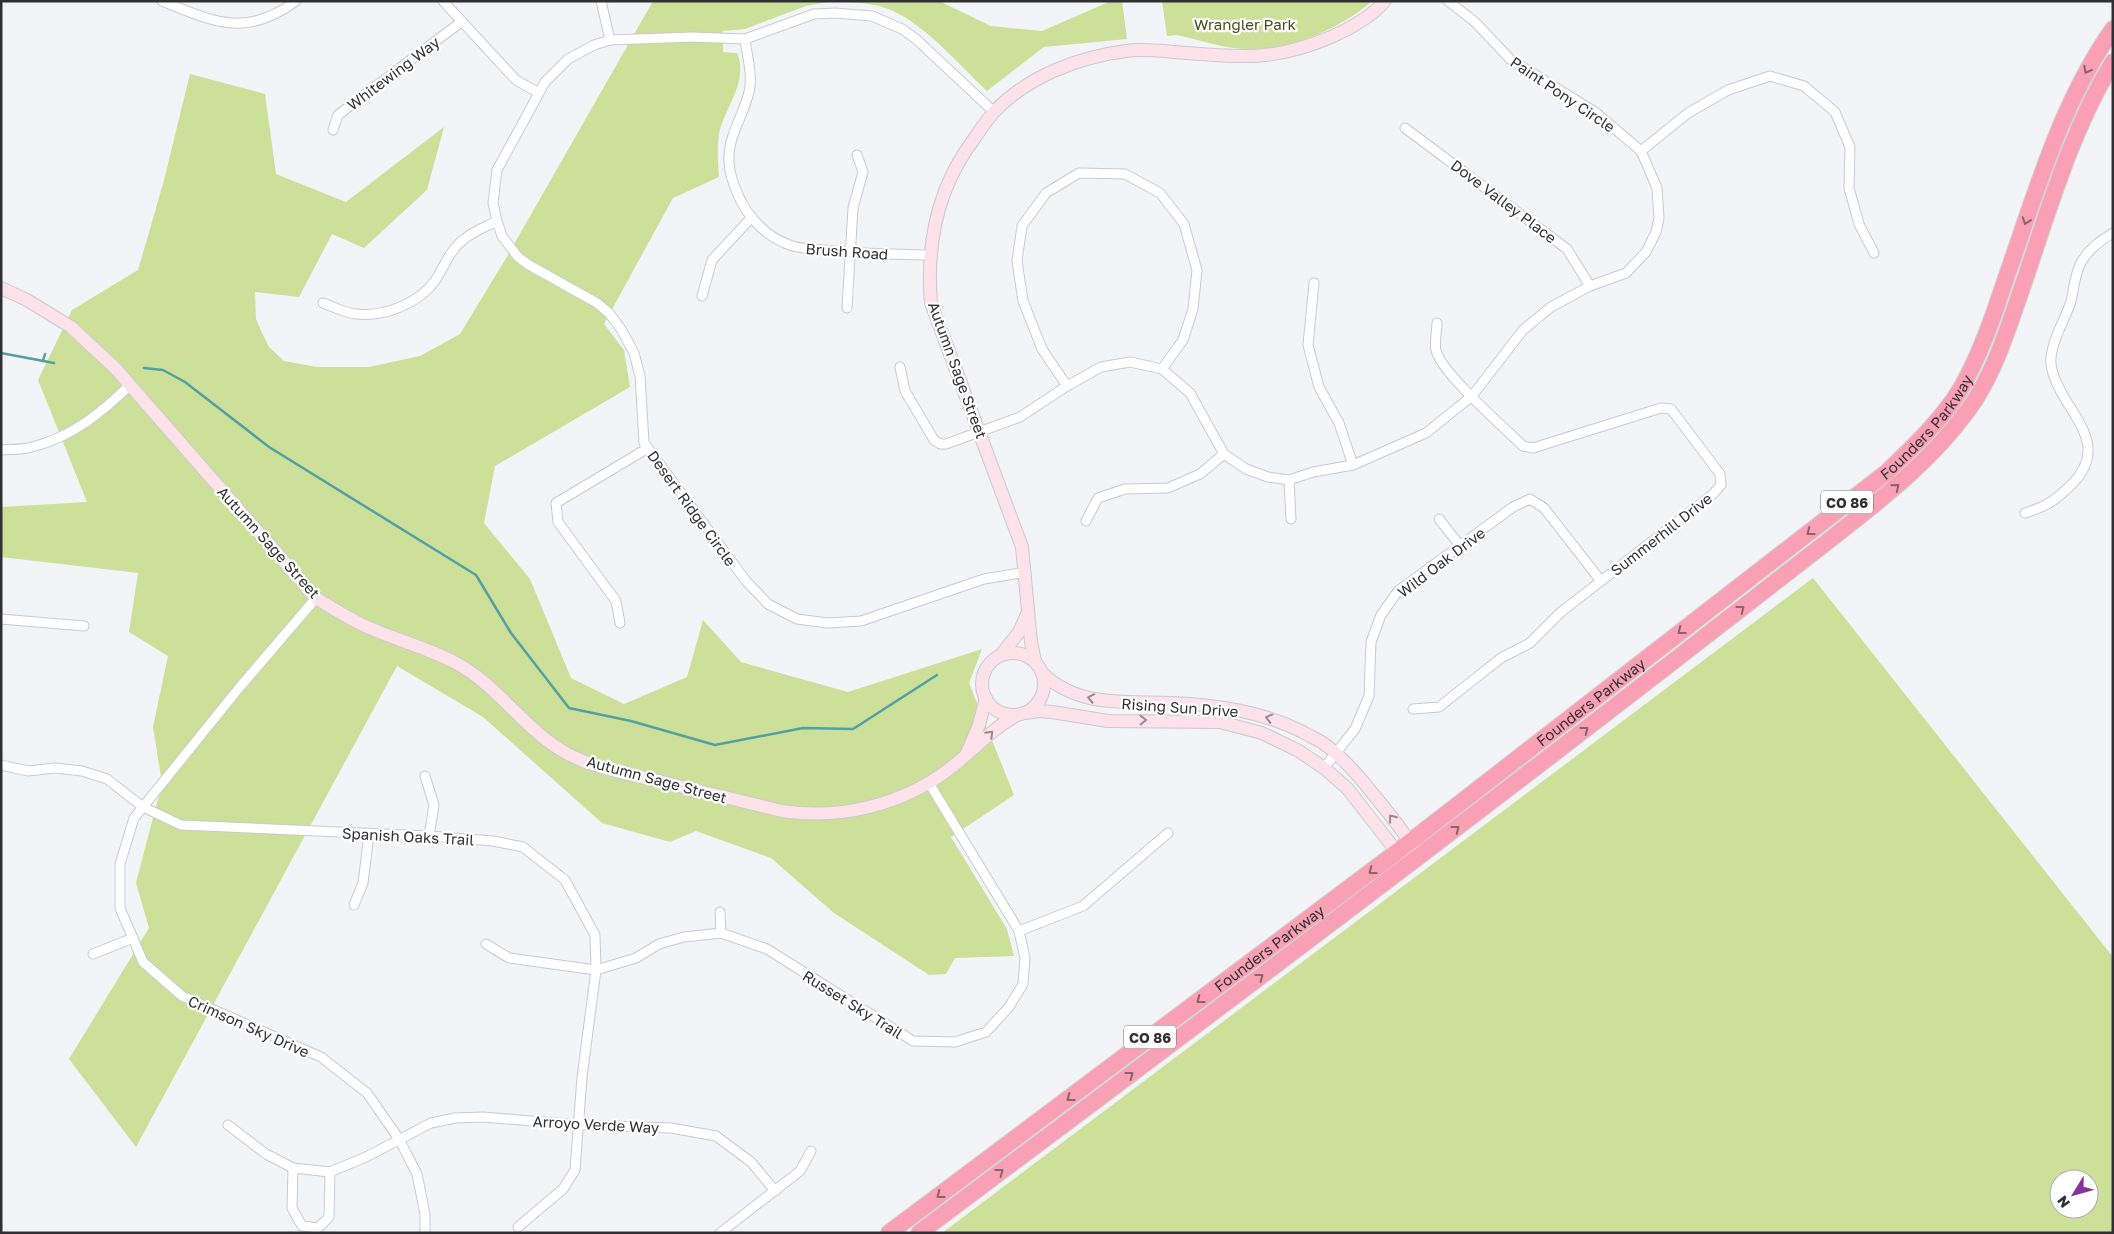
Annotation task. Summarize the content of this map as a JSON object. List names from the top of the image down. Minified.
{"streets":{"highway":["Founders Parkway","CO 86"],"street":["Whitewing Way","Paint Pony Circle","Dove Valley Place","Brush Road","Autumn Sage Street","Desert Ridge Circle","Summerhill Drive","Wild Oak Drive","Rising Sun Drive","Spanish Oaks Trail","Russet Sky Trail","Crimson Sky Drive","Arroyo Verde Way"]},"crossings":[["Paint Pony Circle","Dove Valley Place"],["Paint Pony Circle","Autumn Sage Street"],["Paint Pony Circle","Summerhill Drive"],["Brush Road","Autumn Sage Street"],["Brush Road","Desert Ridge Circle"],["Autumn Sage Street","Desert Ridge Circle"],["Autumn Sage Street","Rising Sun Drive"],["Autumn Sage Street","Russet Sky Trail"],["Autumn Sage Street","Crimson Sky Drive"],["Founders Parkway","Rising Sun Drive"],["Summerhill Drive","Wild Oak Drive"],["Wild Oak Drive","Rising Sun Drive"],["Spanish Oaks Trail","Russet Sky Trail"],["Spanish Oaks Trail","Crimson Sky Drive"],["Spanish Oaks Trail","Arroyo Verde Way"],["Crimson Sky Drive","Arroyo Verde Way"]],"parks":["Wrangler Park"],"north":"bottom left"}
